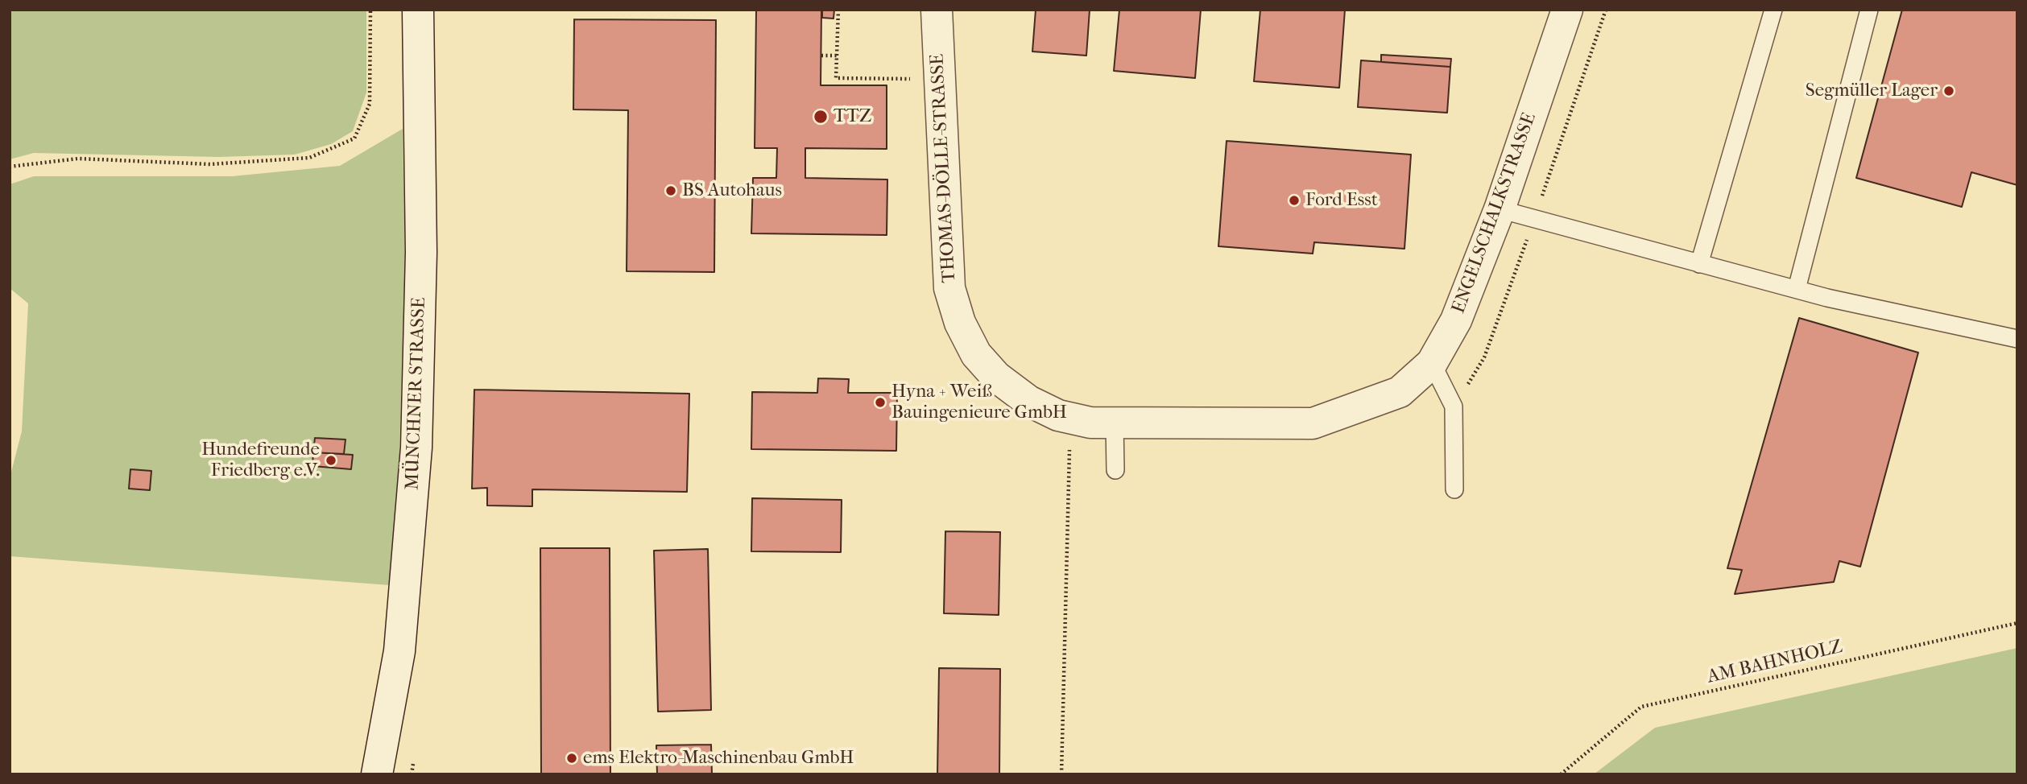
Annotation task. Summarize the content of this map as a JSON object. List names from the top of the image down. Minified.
{"streets":{"street":["THOMAS-DÖLLE-STRASSE","ENGELSCHALKSTRASSE","MÜNCHNER STRASSE"],"path":["AM BAHNHOLZ"]},"crossings":[["THOMAS-DÖLLE-STRASSE","ENGELSCHALKSTRASSE"]],"places":["Segmüller Lager","TTZ","BS Autohaus","Ford Esst","Hyna + Weiß Bauingenieure GmbH","Hundefreunde Friedberg e.V.","ems Elektro-Maschinenbau GmbH"]}
